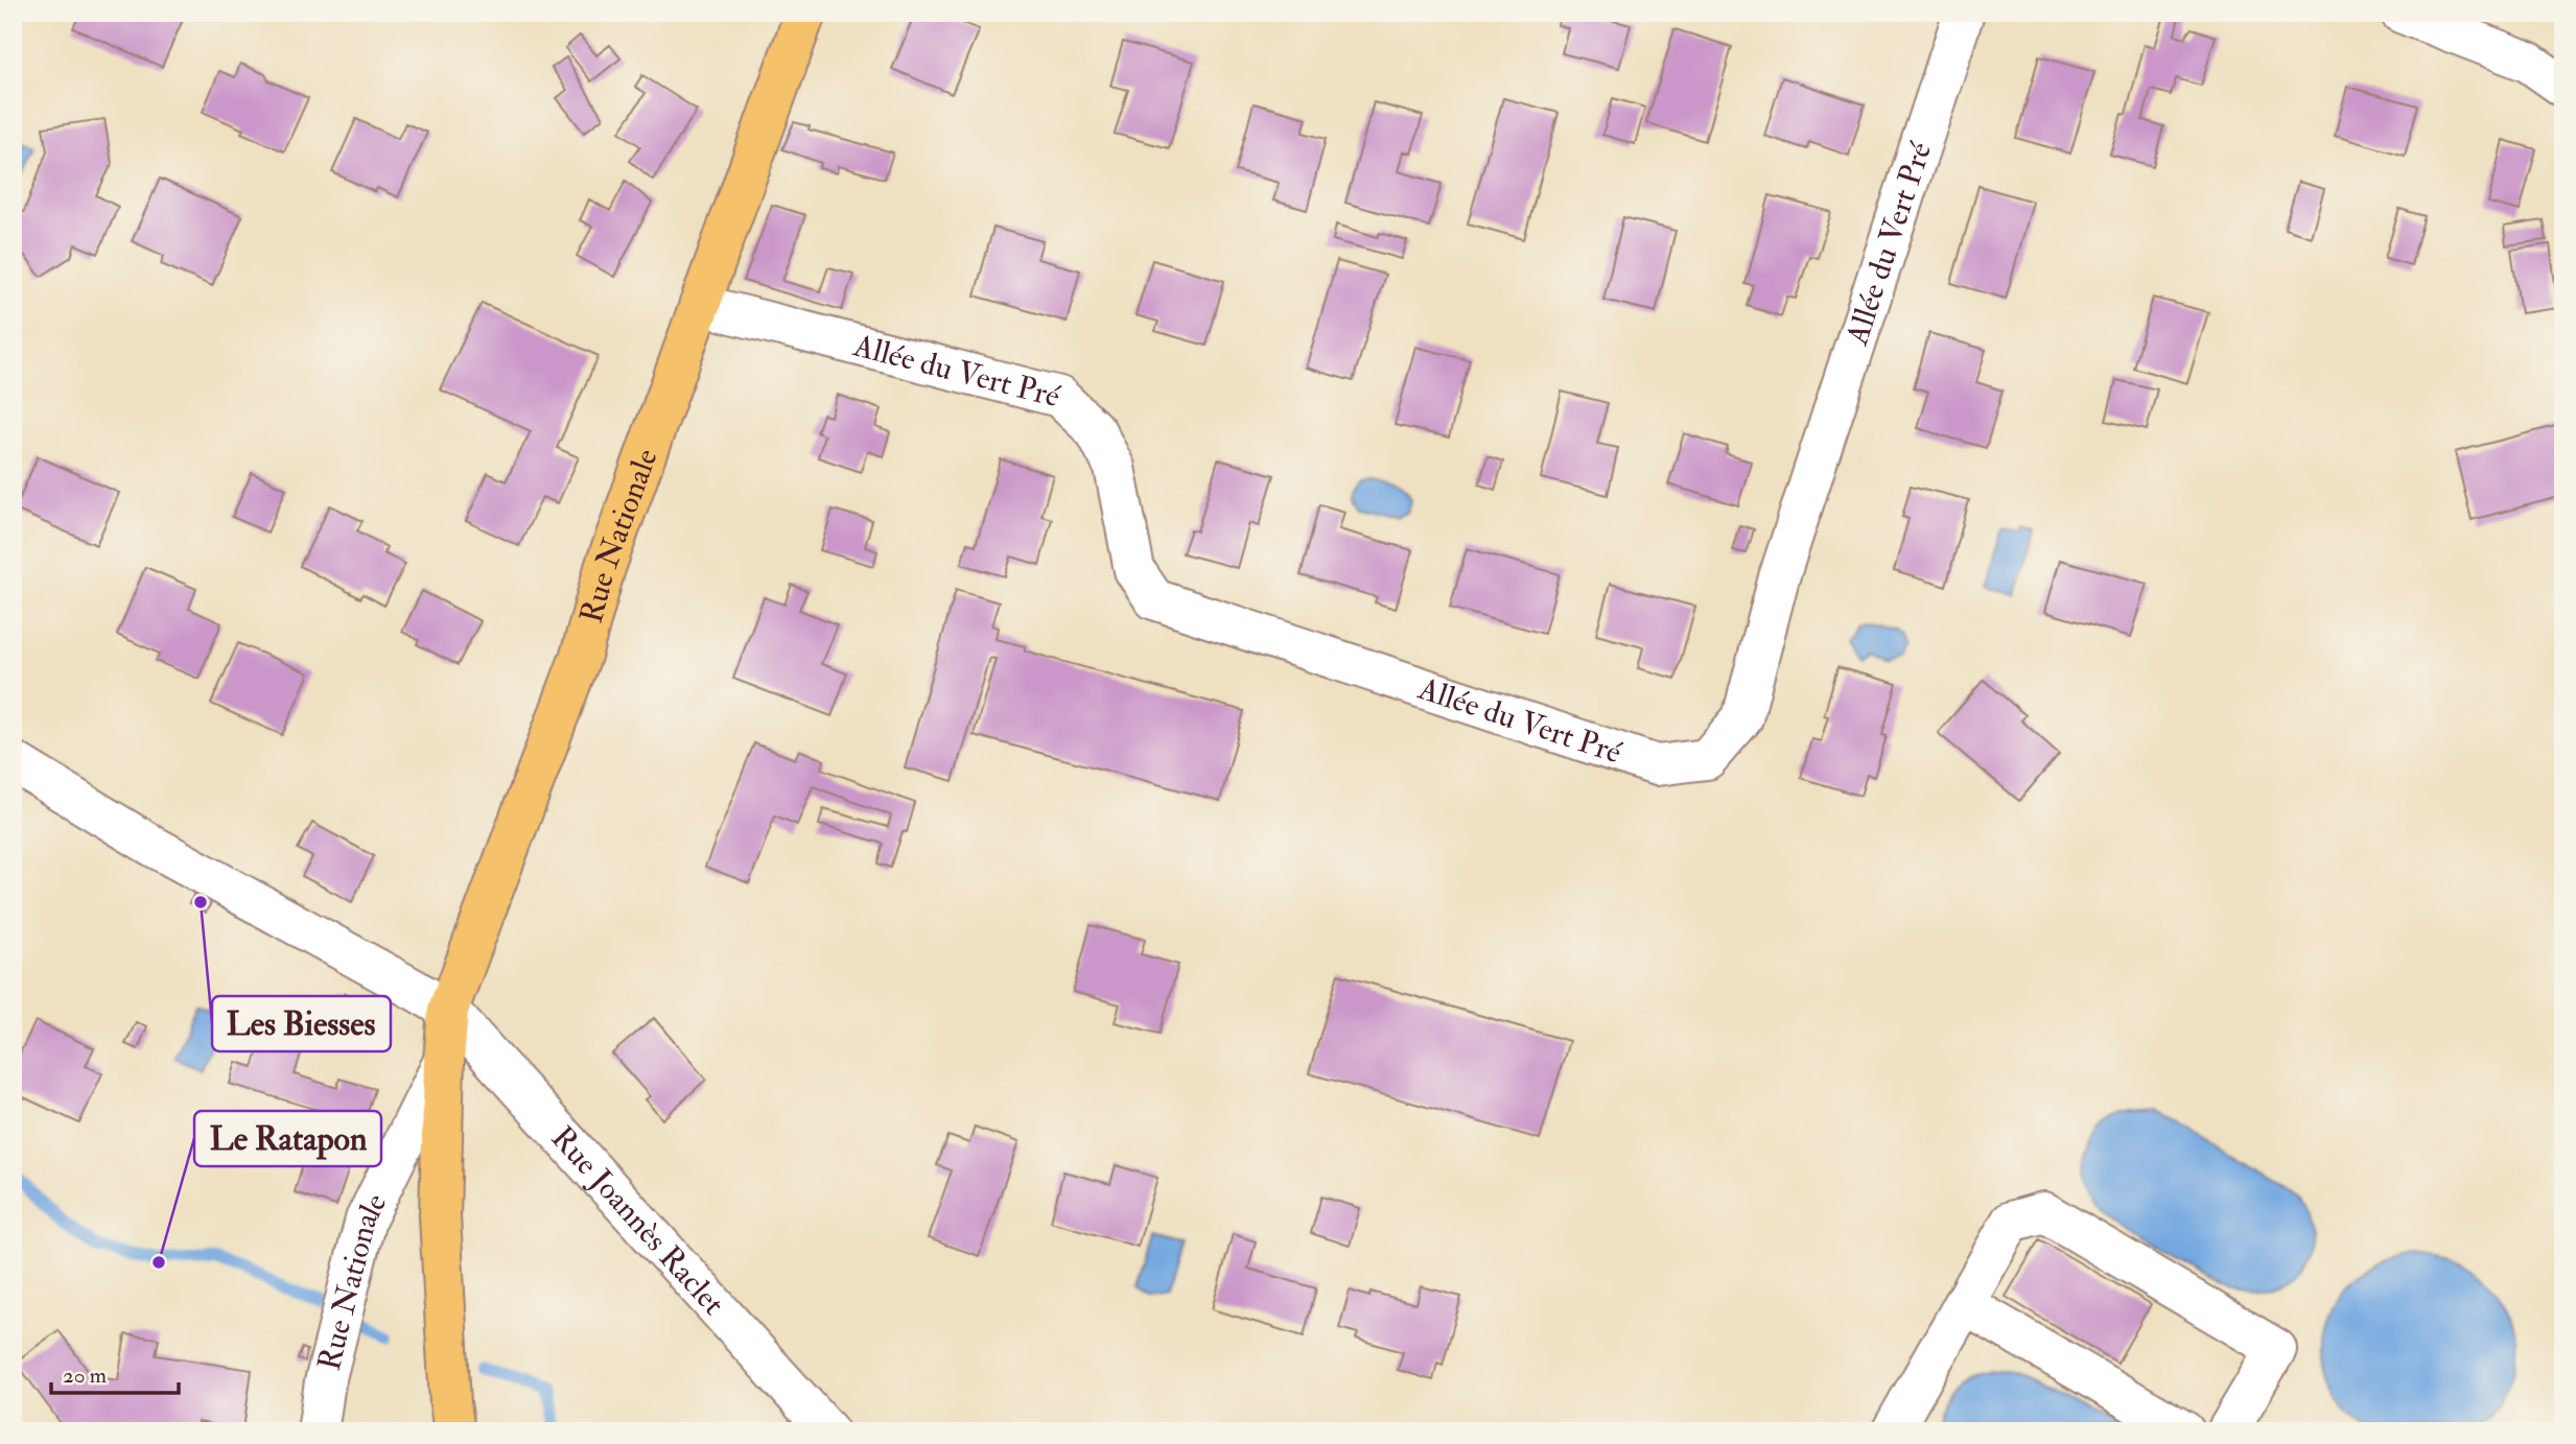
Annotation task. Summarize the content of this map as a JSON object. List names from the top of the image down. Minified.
{"streets":{"main road":["Rue Nationale"],"street":["Allée du Vert Pré","Rue Joannès Raclet"]},"crossings":[["Allée du Vert Pré","Rue Nationale"],["Rue Nationale","Rue Joannès Raclet"]],"places":["Les Biesses","Le Ratapon"],"scale_bar":"20 m"}
